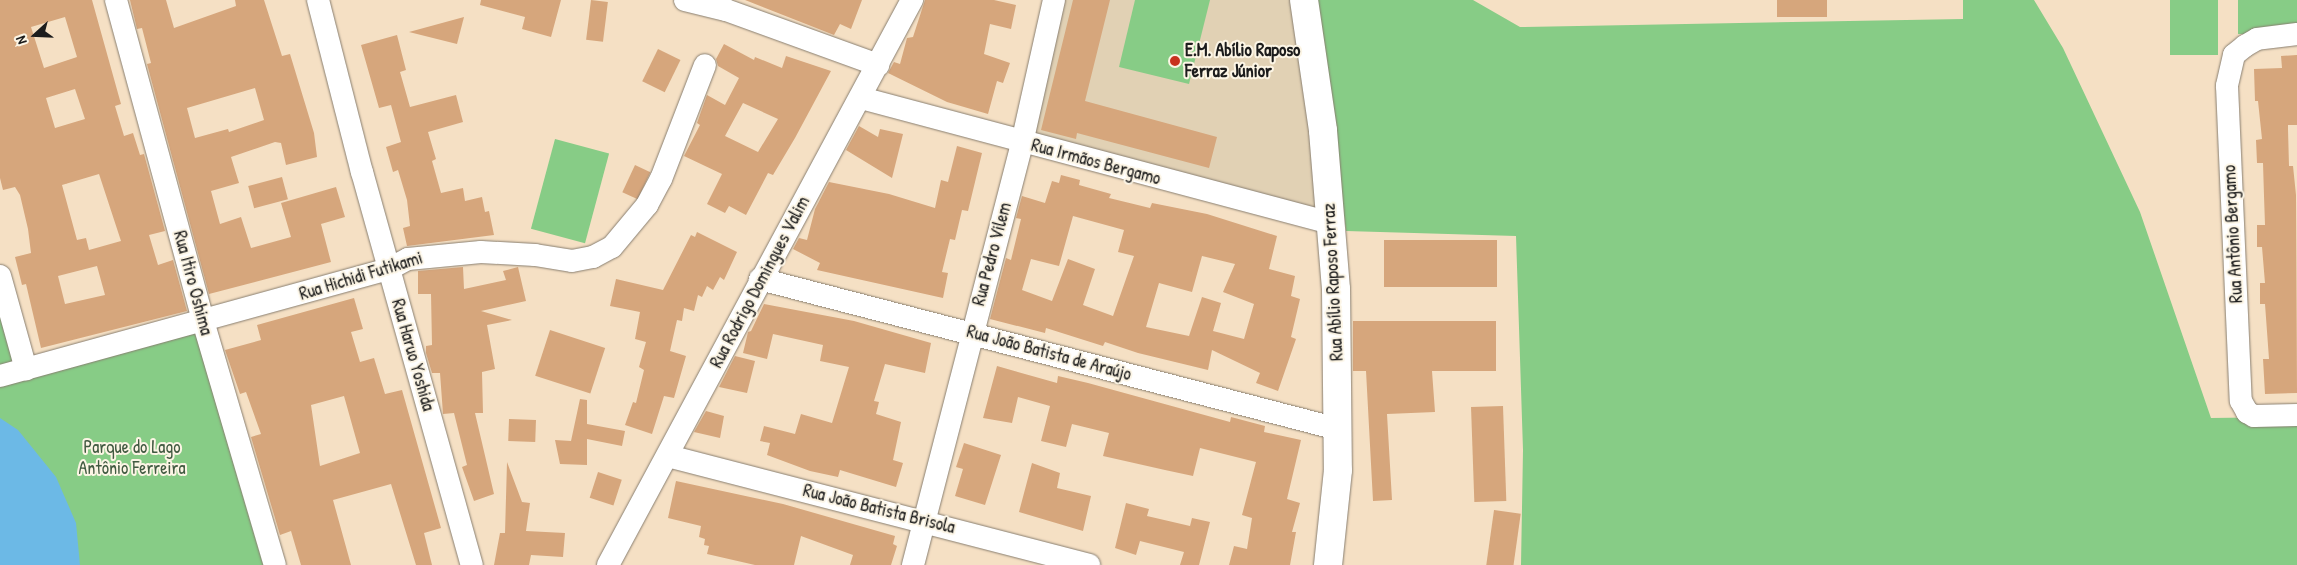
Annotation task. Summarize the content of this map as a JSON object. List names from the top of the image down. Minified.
{"streets":{"street":["Rua Irmãos Bergamo","Rua Antônio Bergamo","Rua Pedro Vilem","Rua Hichidi Futikami","Rua Rodrigo Domingues Valim","Rua Abílio Raposo Ferraz","Rua Itiro Oshima","Rua João Batista de Araújo","Rua Haruo Yoshida","Rua João Batista Brisola"]},"crossings":[["Rua Irmãos Bergamo","Rua Pedro Vilem"],["Rua Irmãos Bergamo","Rua Rodrigo Domingues Valim"],["Rua Irmãos Bergamo","Rua Abílio Raposo Ferraz"],["Rua Pedro Vilem","Rua João Batista de Araújo"],["Rua Pedro Vilem","Rua João Batista Brisola"],["Rua Hichidi Futikami","Rua Itiro Oshima"],["Rua Hichidi Futikami","Rua Haruo Yoshida"],["Rua Rodrigo Domingues Valim","Rua João Batista de Araújo"],["Rua Rodrigo Domingues Valim","Rua João Batista Brisola"],["Rua Abílio Raposo Ferraz","Rua João Batista de Araújo"]],"parks":["Parque do Lago Antônio Ferreira"],"places":["E.M. Abílio Raposo Ferraz Júnior"],"north":"left"}
